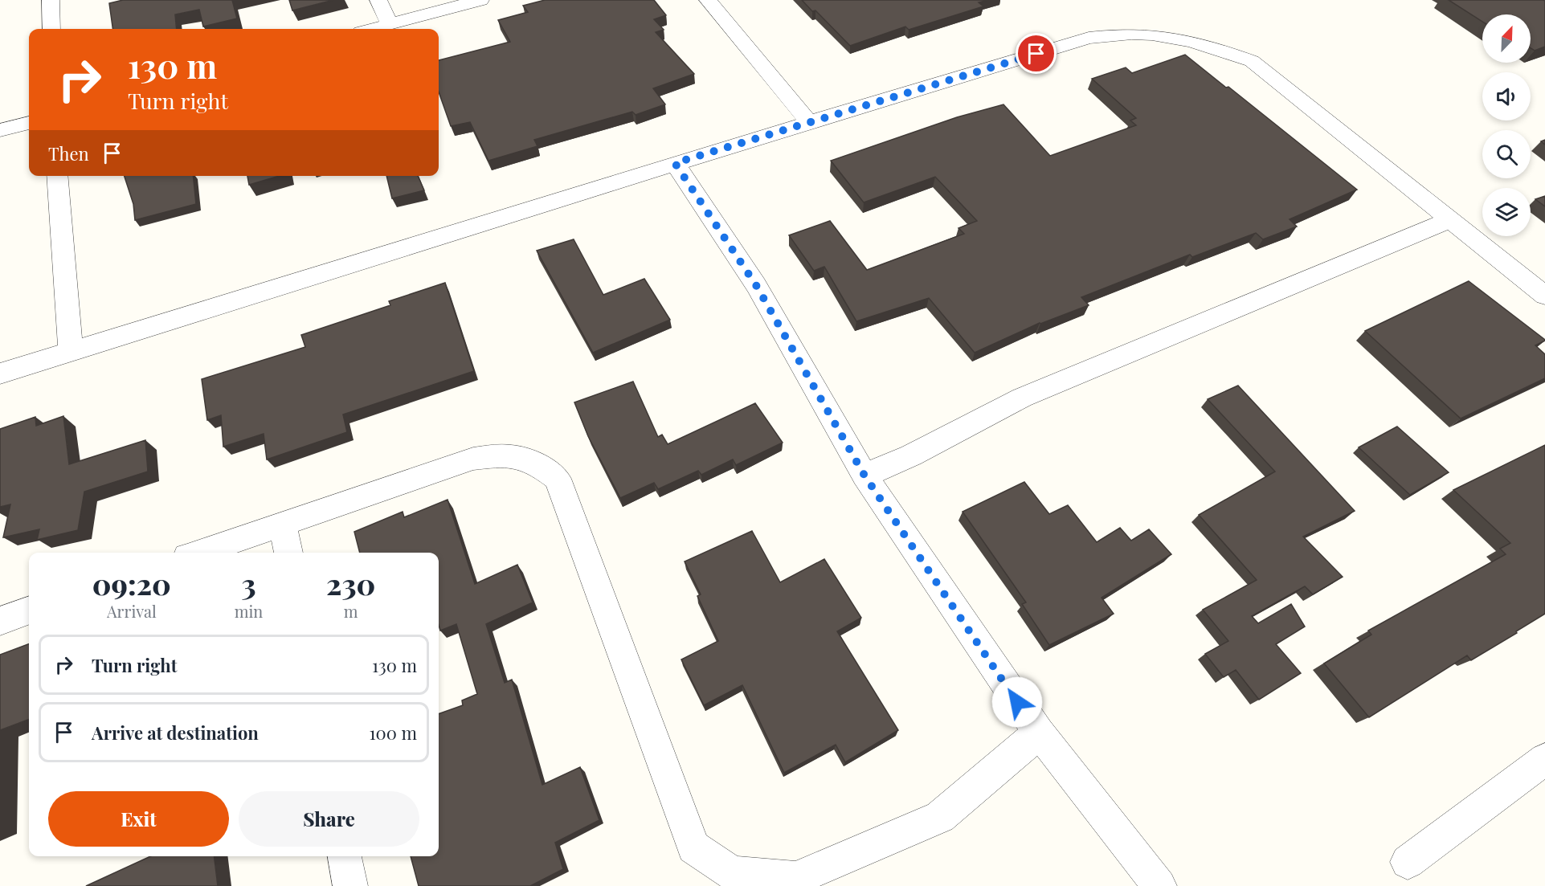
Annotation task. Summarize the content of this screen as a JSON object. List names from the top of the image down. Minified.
{"north":"top right","page":{"turn":["130 m","Turn right"],"then":"Then","eta":["09:20","Arrival","3","min","230","m"],"list":[{"name":"Turn right","value":"130 m"},{"name":"Arrive at destination","value":"100 m"}],"buttons":["Exit","Share"]}}
